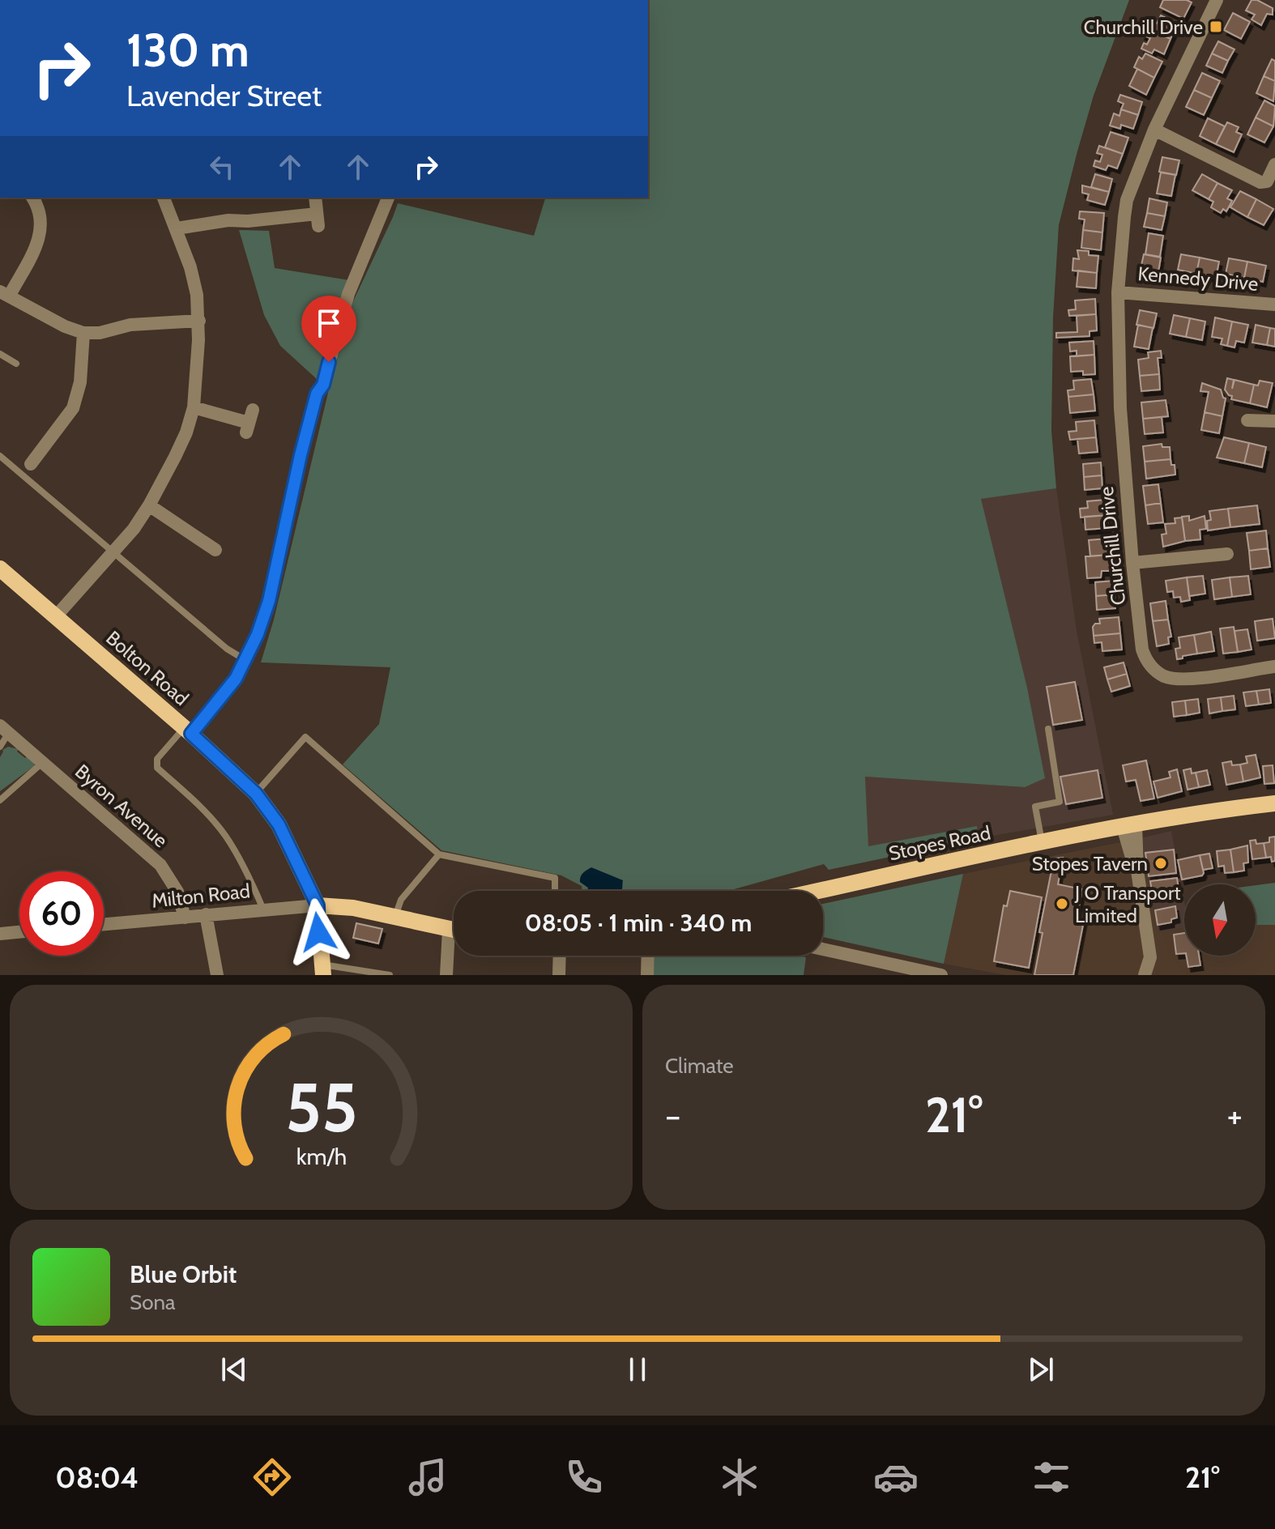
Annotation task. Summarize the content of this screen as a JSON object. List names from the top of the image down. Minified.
{"streets":{"main road":["Bolton Road","Stopes Road"],"street":["Kennedy Drive","Churchill Drive","Byron Avenue","Milton Road"]},"crossings":[["Kennedy Drive","Churchill Drive"],["Bolton Road","Milton Road"],["Byron Avenue","Milton Road"]],"places":{"transit":["Churchill Drive"],"other":["Stopes Tavern","J O Transport Limited"]},"north":"bottom","page":{"turn":["130 m","Lavender Street"],"limit":"60","trip":"08:05 · 1 min · 340 m","tile":"Climate","heat":["−","21°","+"],"song":["Blue Orbit","Sona"],"tabs":["08:04","21°"],"gauge":["55","km/h"]}}
